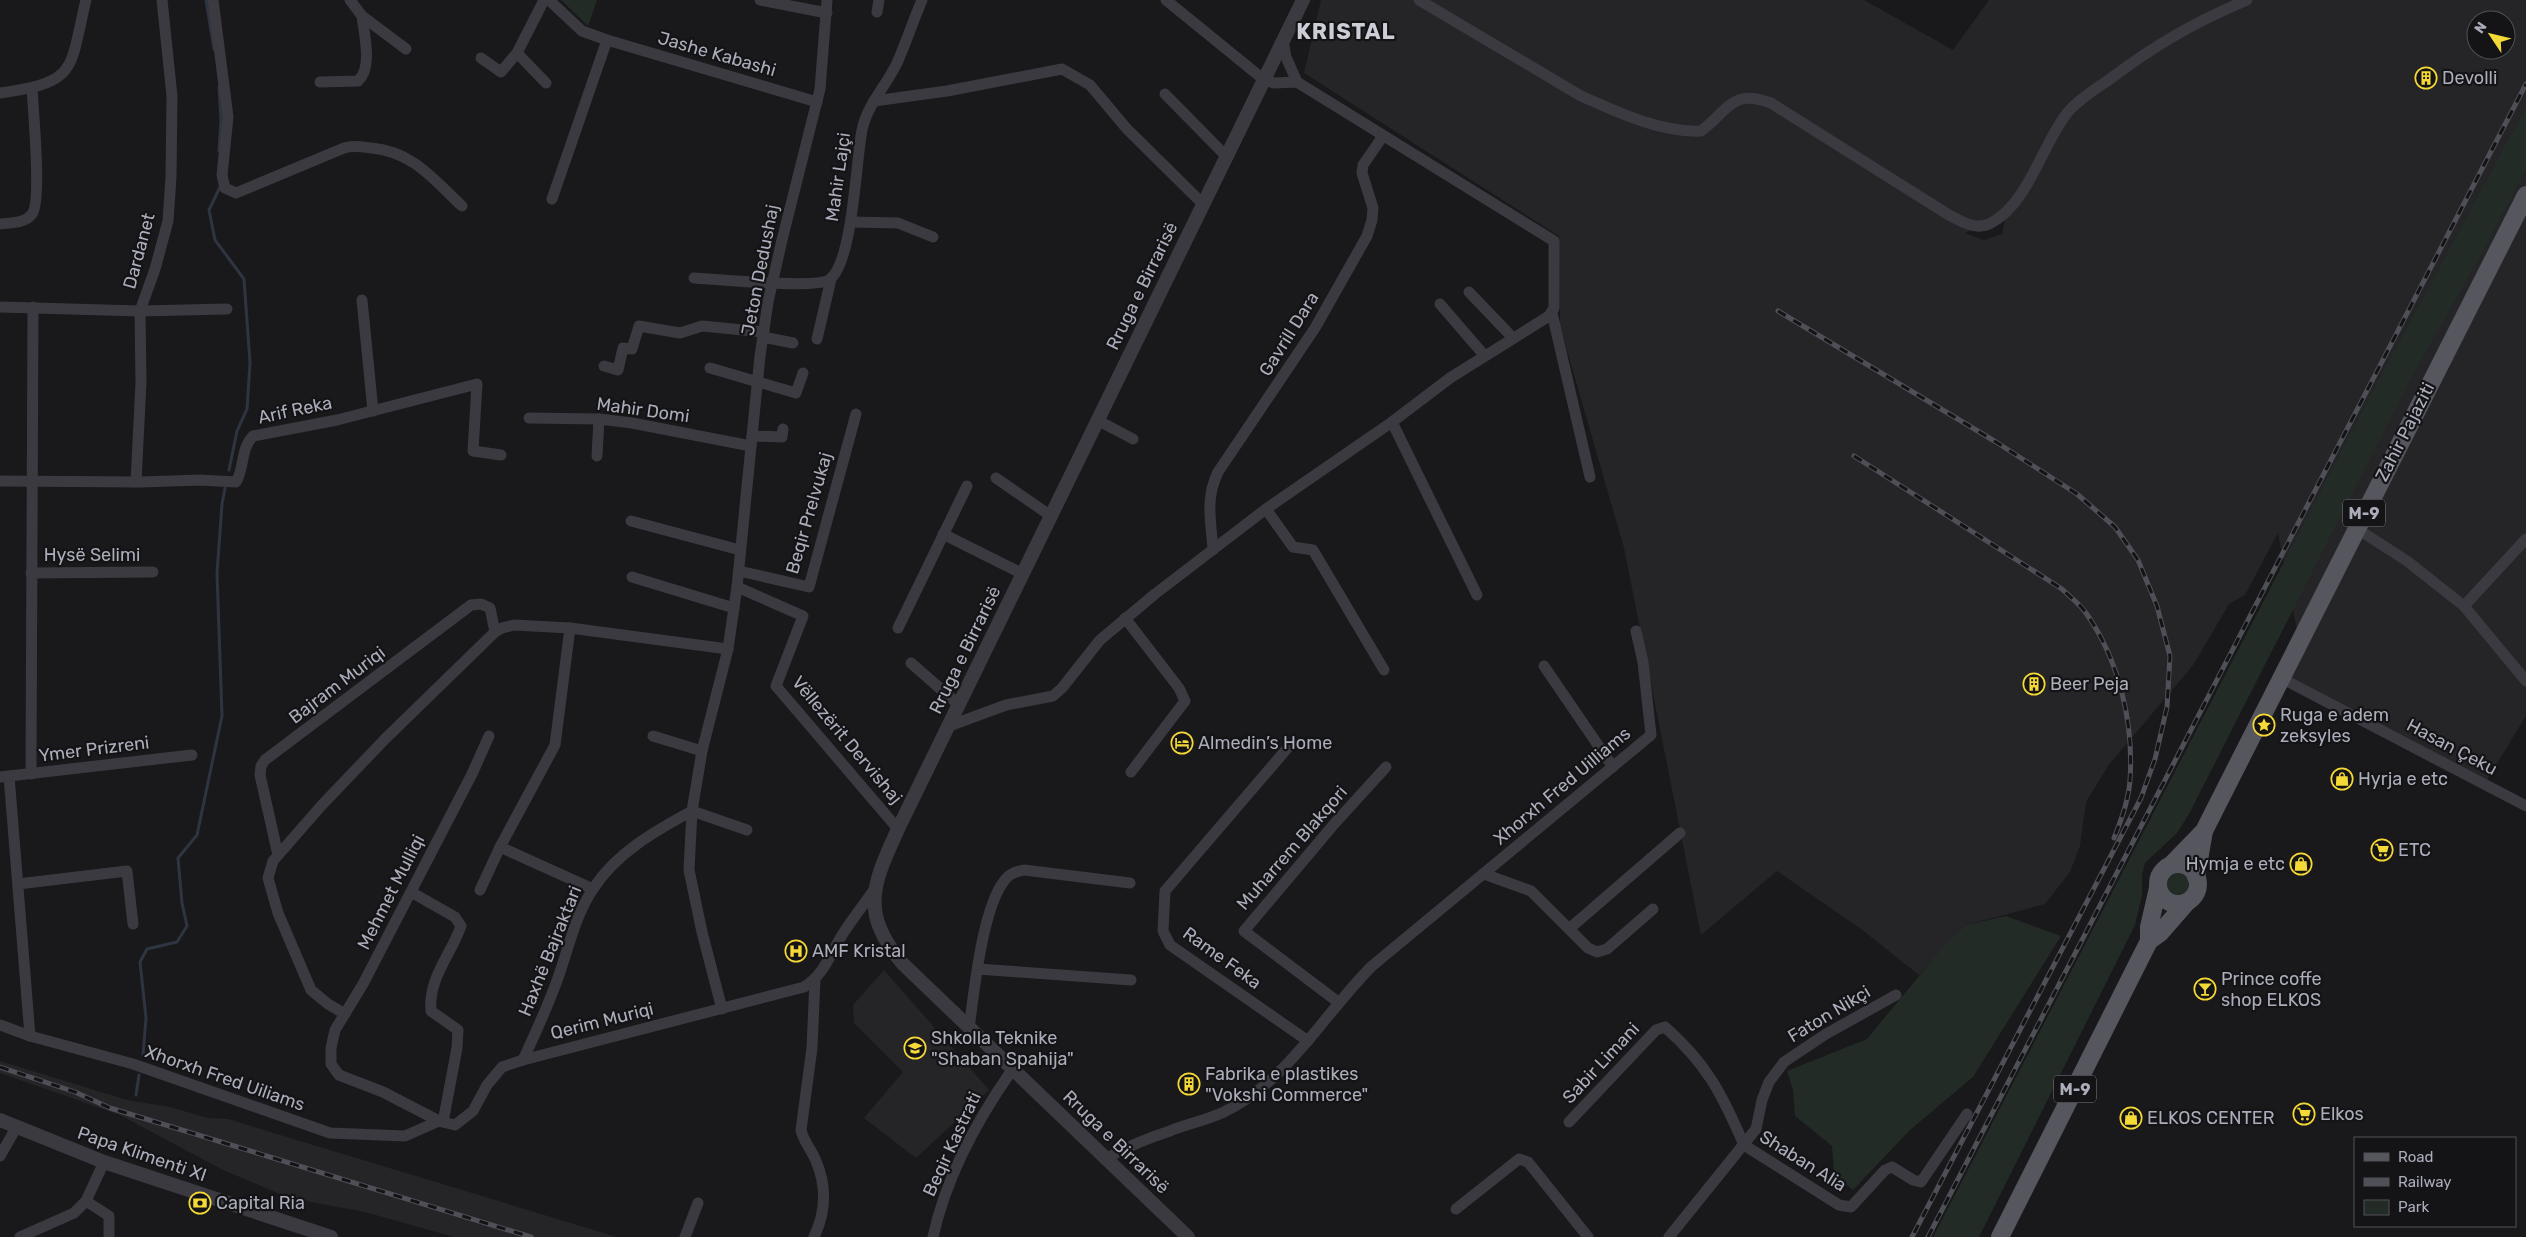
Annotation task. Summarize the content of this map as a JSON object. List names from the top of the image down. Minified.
{"streets":{"main road":["Zahir Pajaziti","M-9"],"street":["Jashe Kabashi","Mahir Lajçi","Dardanet","Jeton Dedushaj","Rruga e Birrarisë","Gavrill Dara","Arif Reka","Mahir Domi","Beqir Prelvukaj","Hysë Selimi","Bajram Muriqi","Vëllezërit Dervishaj","Hasan Çeku","Ymer Prizreni","Xhorxh Fred Uilliams","Muharrem Blakqori","Mehmet Mulliqi","Haxhë Bajraktari","Rame Feka","Faton Nikçi","Qerim Muriqi","Sabir Limani","Xhorxh Fred Uiliams","Beqir Kastrati","Papa Klimenti XI","Shaban Alia"]},"crossings":[["Jashe Kabashi","Jeton Dedushaj"],["Dardanet","Arif Reka"],["Jeton Dedushaj","Mahir Domi"],["Jeton Dedushaj","Beqir Prelvukaj"],["Jeton Dedushaj","Vëllezërit Dervishaj"],["Jeton Dedushaj","Haxhë Bajraktari"],["Jeton Dedushaj","Qerim Muriqi"],["Rruga e Birrarisë","Vëllezërit Dervishaj"],["Rruga e Birrarisë","Xhorxh Fred Uilliams"],["Rruga e Birrarisë","Beqir Kastrati"],["Zahir Pajaziti","M-9"],["Zahir Pajaziti","Hasan Çeku"],["Hysë Selimi","Ymer Prizreni"],["Xhorxh Fred Uilliams","Muharrem Blakqori"],["Xhorxh Fred Uilliams","Rame Feka"],["Mehmet Mulliqi","Qerim Muriqi"],["Mehmet Mulliqi","Xhorxh Fred Uiliams"],["Haxhë Bajraktari","Qerim Muriqi"],["Faton Nikçi","Sabir Limani"],["Faton Nikçi","Shaban Alia"],["Qerim Muriqi","Xhorxh Fred Uiliams"],["Sabir Limani","Shaban Alia"]],"districts":["KRISTAL"],"places":{"building":["Devolli","Beer Peja","Fabrika e plastikes \"Vokshi Commerce\""],"place":["Ruga e adem zeksyles"],"hotel":["Almedin’s Home"],"shop":["Hyrja e etc","Hymja e etc","ELKOS CENTER"],"supermarket":["ETC","Elkos"],"hospital":["AMF Kristal"],"bar":["Prince coffe shop ELKOS"],"school or university":["Shkolla Teknike \"Shaban Spahija\""],"bank":["Capital Ria"]},"legend":["Road","Railway","Park"],"north":"top left"}
